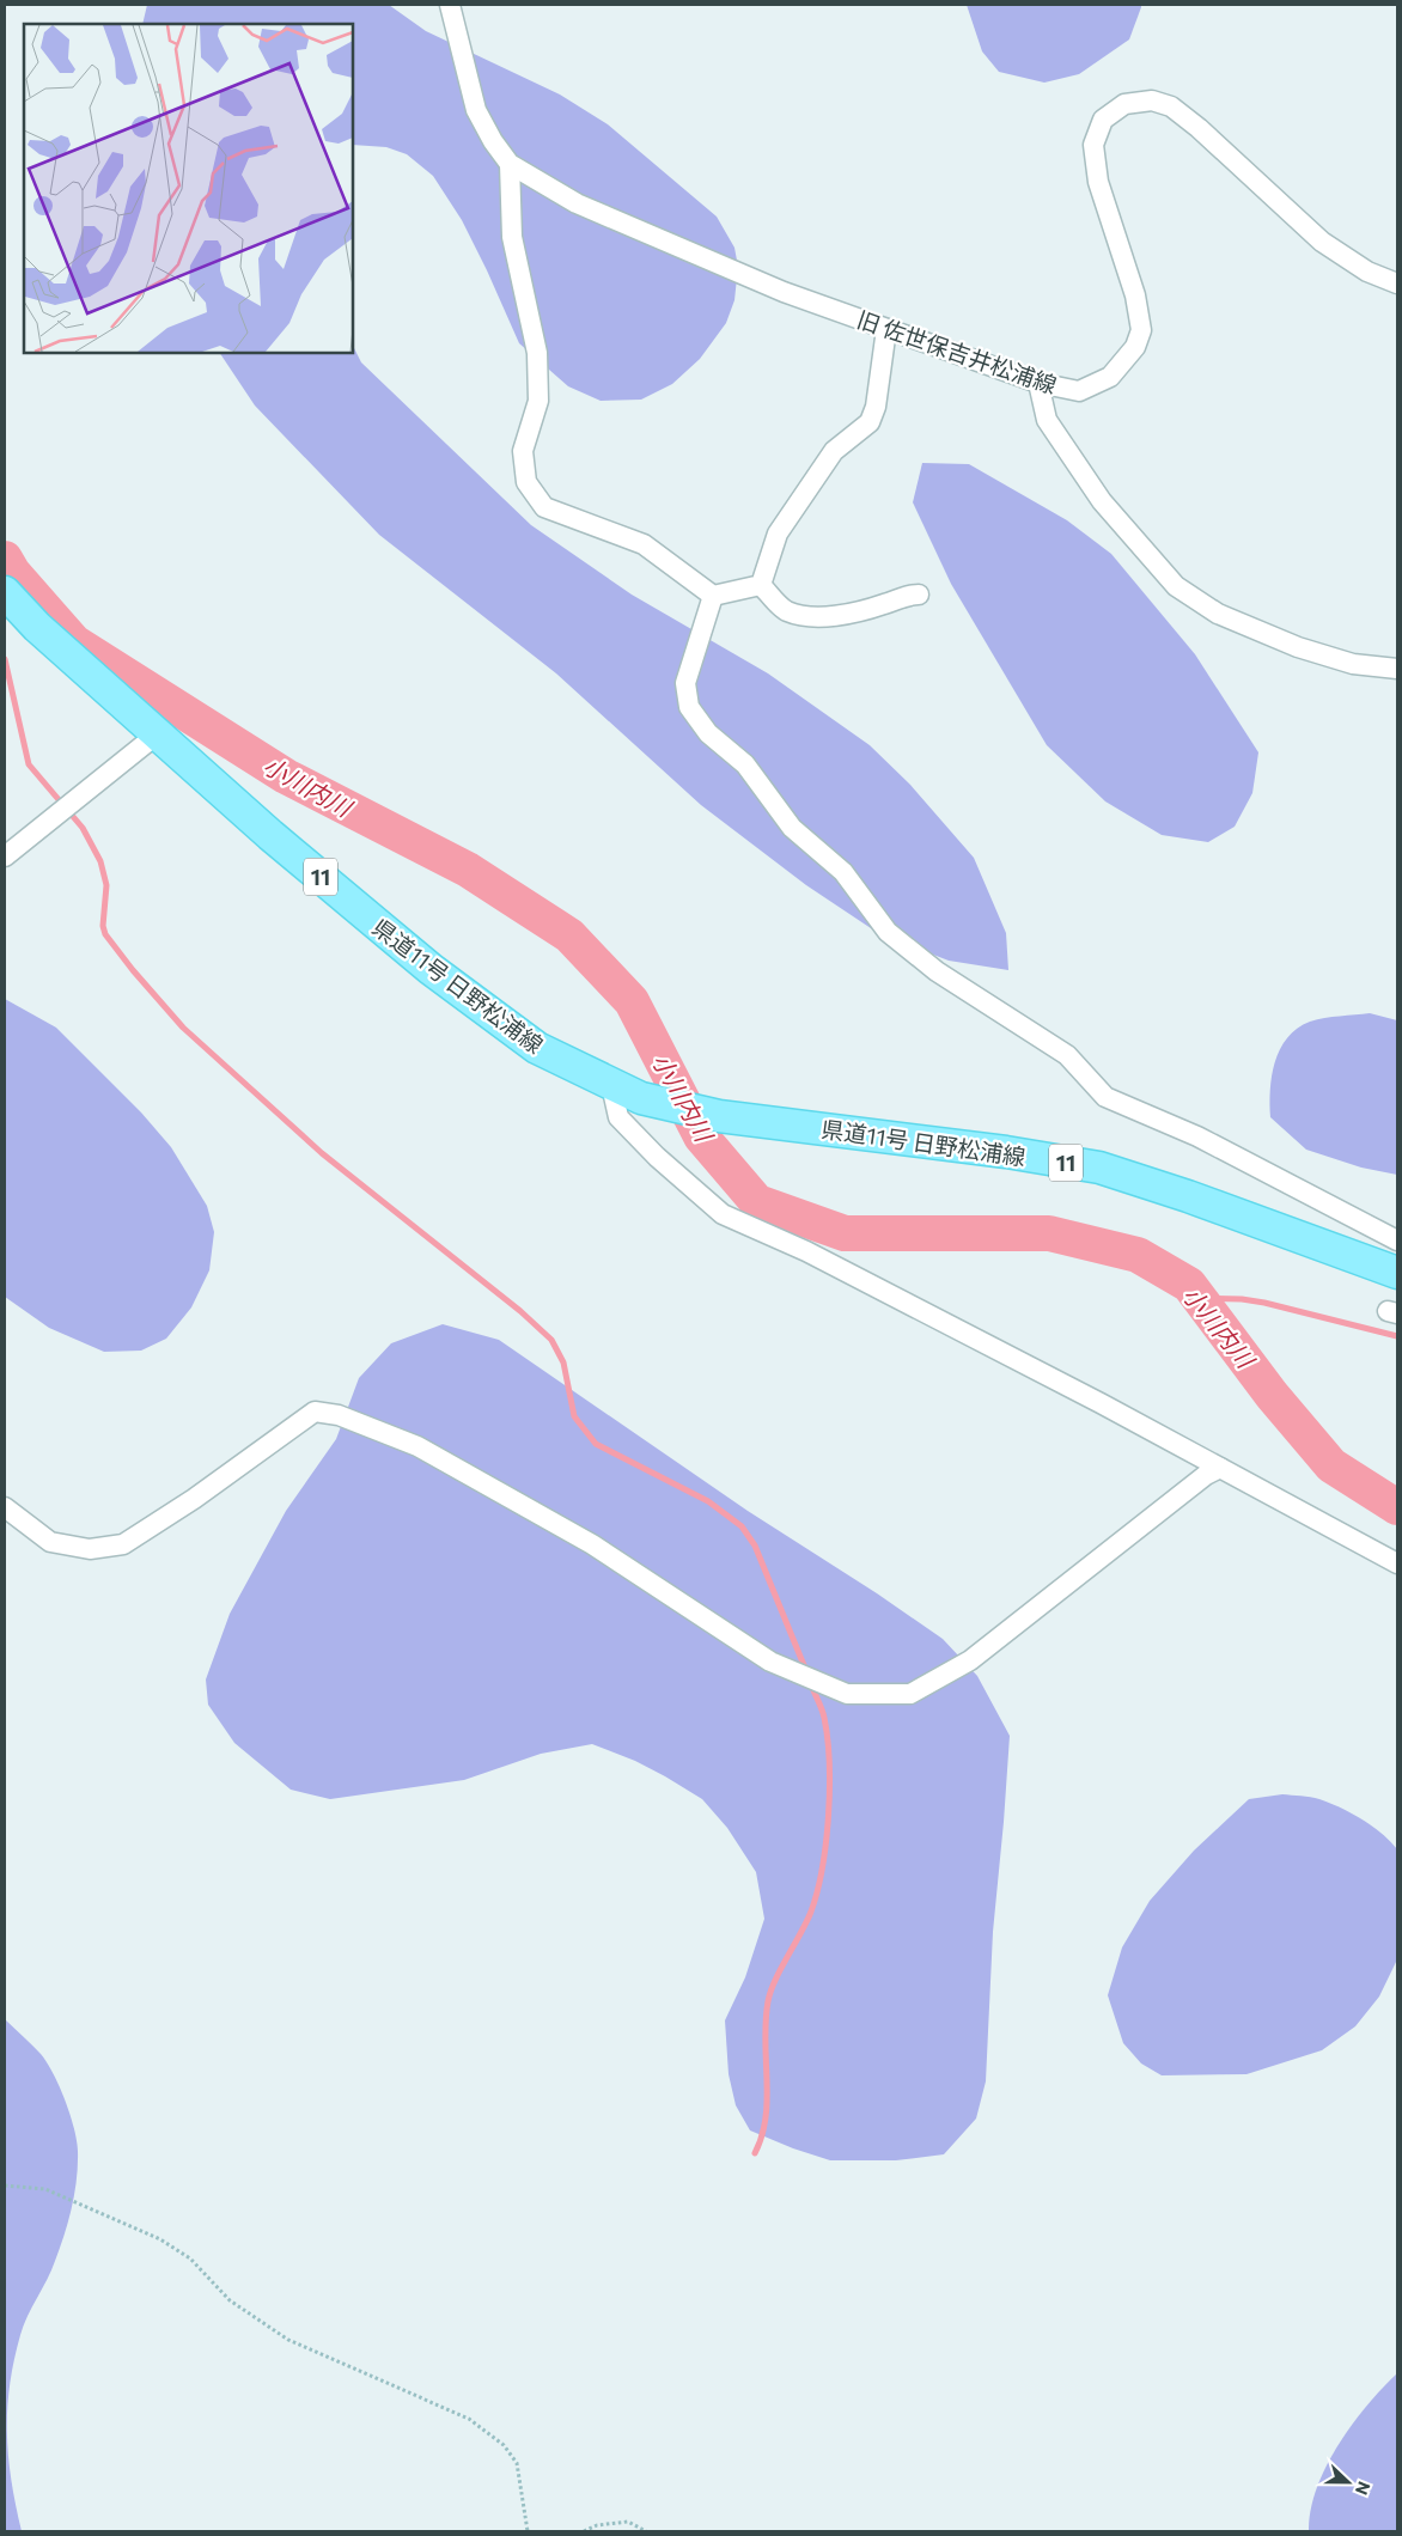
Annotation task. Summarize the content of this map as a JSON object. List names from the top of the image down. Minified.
{"streets":{"main road":["11","県道11号 日野松浦線"],"street":["旧 佐世保吉井松浦線"]},"water":["小川内川"],"north":"right"}
